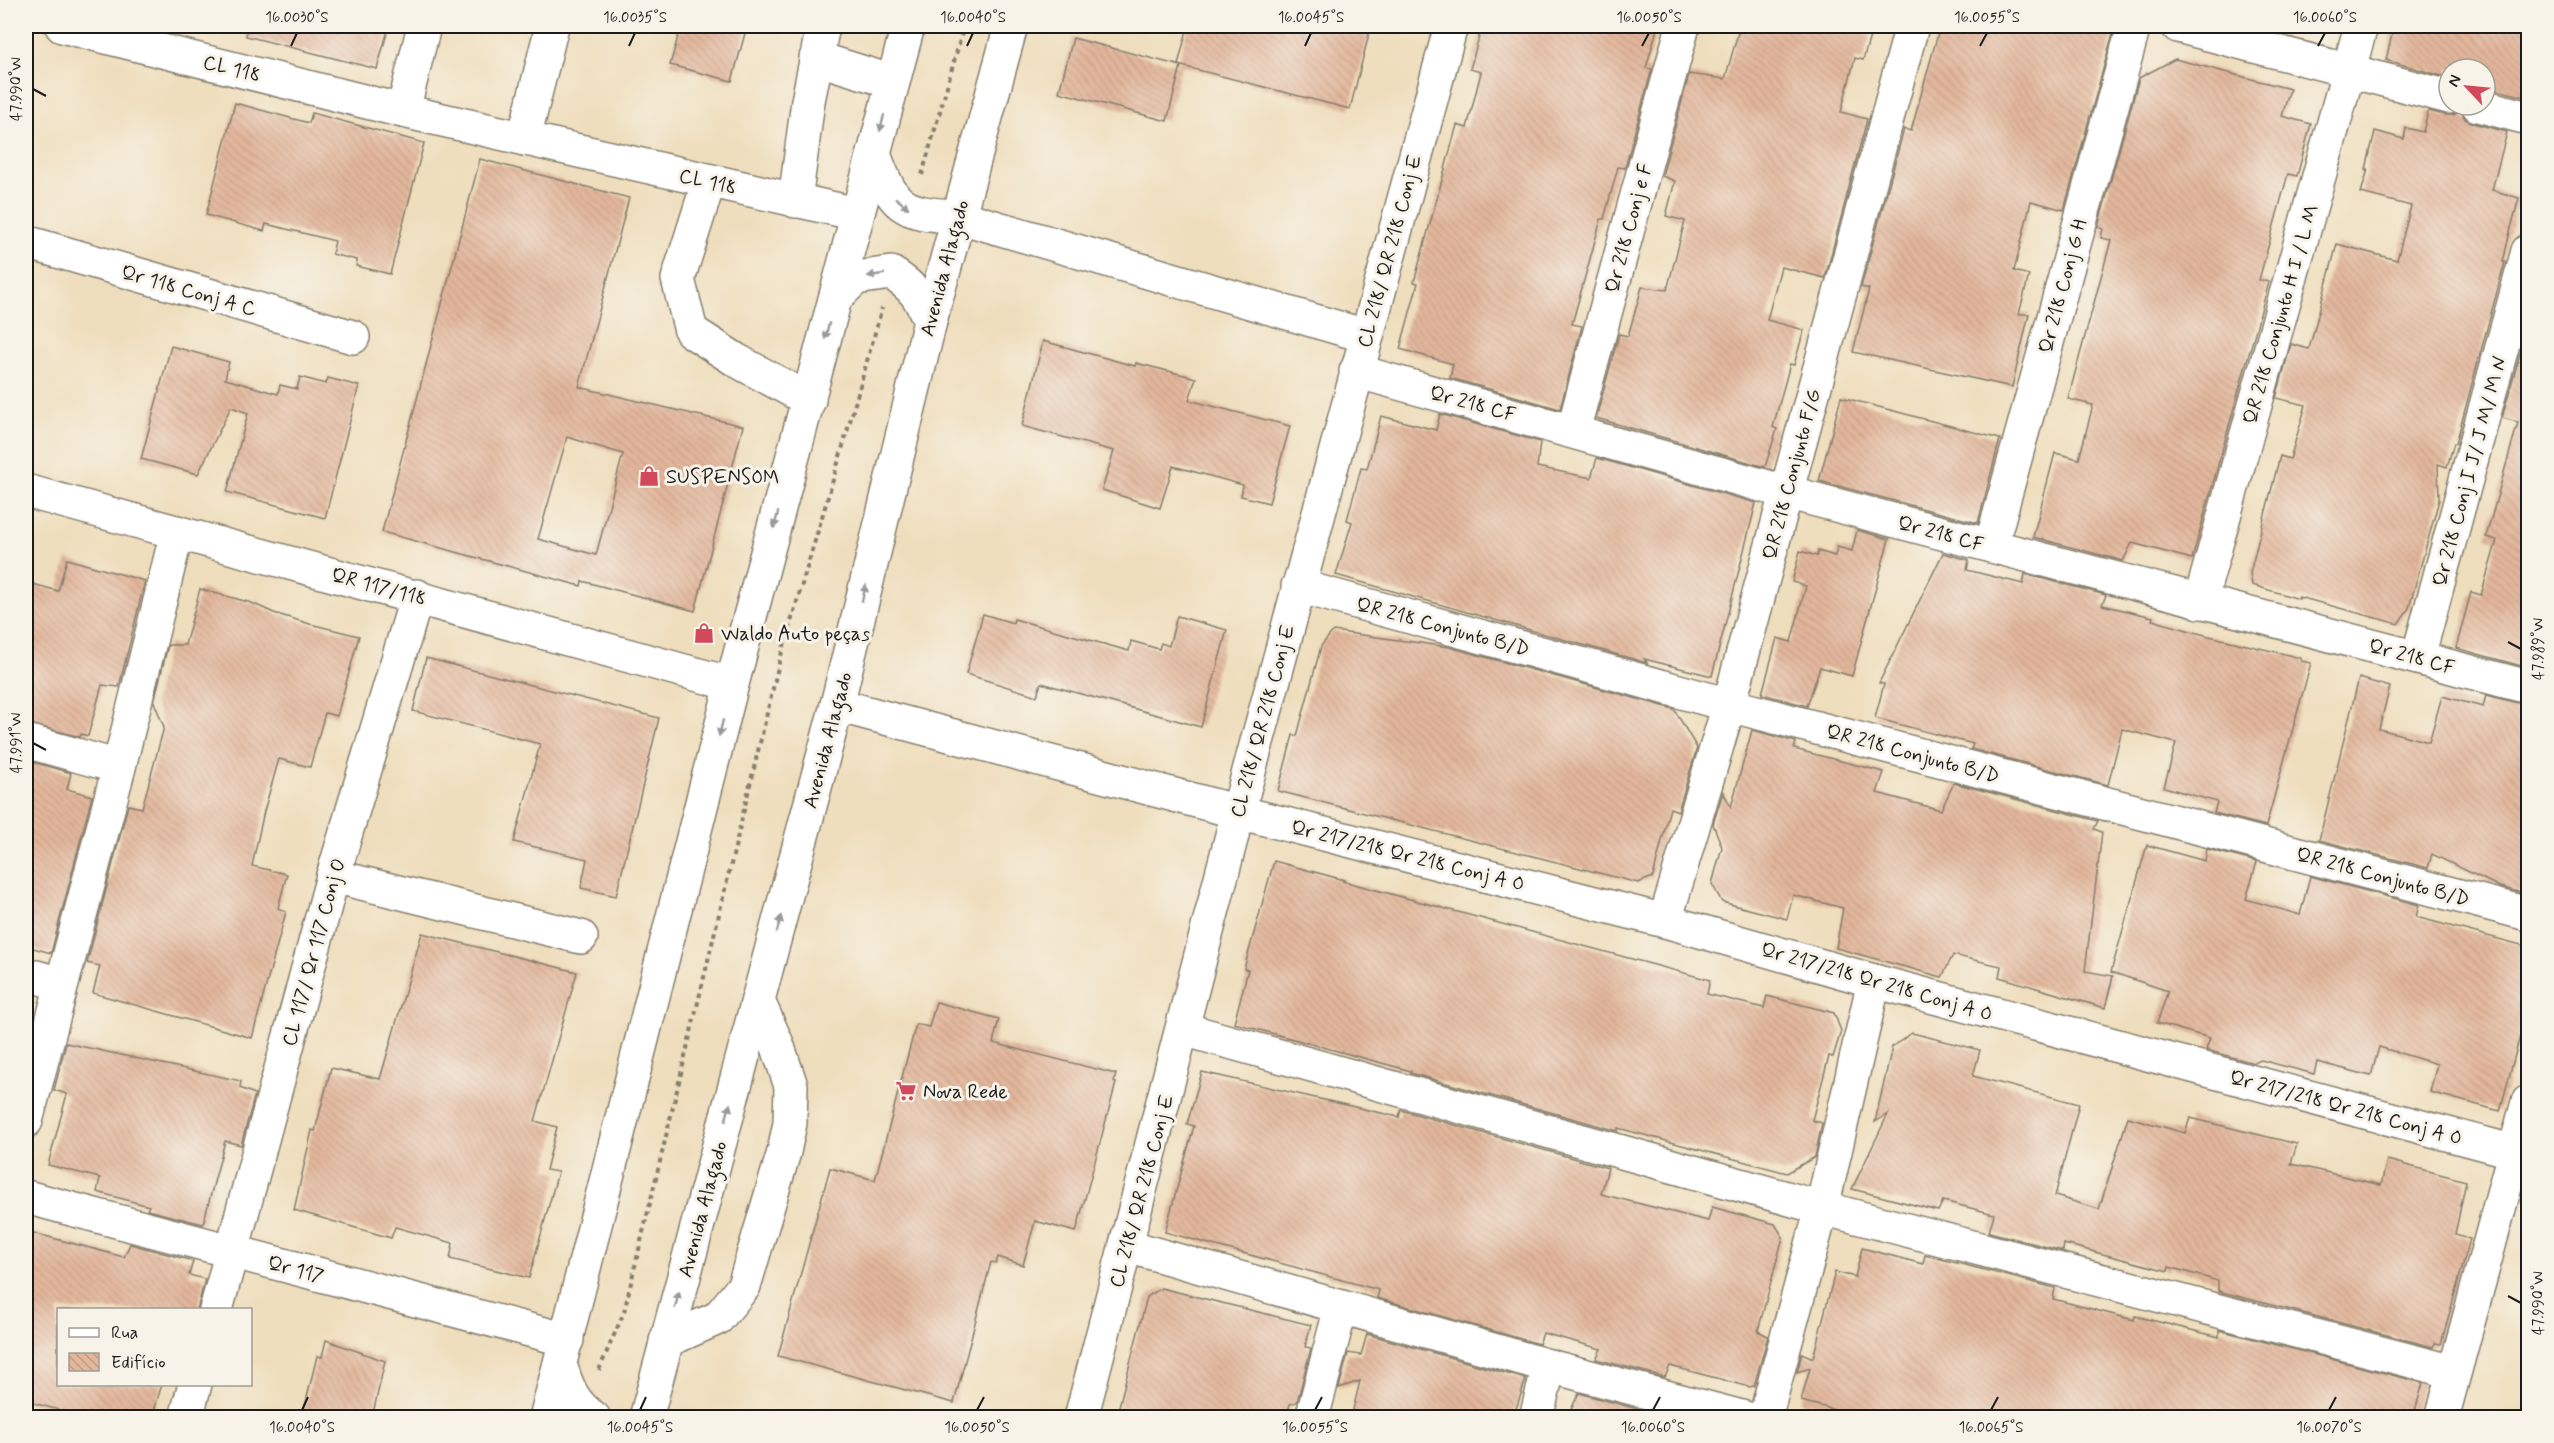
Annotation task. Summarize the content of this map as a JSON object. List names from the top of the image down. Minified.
{"streets":{"street":["CL 118","Qr 218 Conj e F","CL 218/ QR 218 Conj E","Avenida Alagado","Qr 218 Conj G H","Qr 118 Conj A C","QR 218 Conjunto H I / L M","Qr 218 CF","Qr 218 Conj I J/ J M/ M N","QR 218 Conjunto F/G","QR 117/118","QR 218 Conjunto B/D","Qr 217/218 Qr 218 Conj A O","CL 117/ Qr 117 Conj O","Qr 117"]},"crossings":[["Qr 218 Conj e F","Qr 218 CF"],["CL 218/ QR 218 Conj E","Qr 218 CF"],["CL 218/ QR 218 Conj E","QR 218 Conjunto B/D"],["CL 218/ QR 218 Conj E","Qr 217/218 Qr 218 Conj A O"],["Avenida Alagado","Qr 217/218 Qr 218 Conj A O"],["Qr 218 Conj G H","Qr 218 CF"],["QR 218 Conjunto H I / L M","Qr 218 CF"],["Qr 218 CF","Qr 218 Conj I J/ J M/ M N"],["Qr 218 CF","QR 218 Conjunto F/G"],["QR 218 Conjunto F/G","QR 218 Conjunto B/D"],["QR 218 Conjunto F/G","Qr 217/218 Qr 218 Conj A O"],["QR 117/118","CL 117/ Qr 117 Conj O"],["CL 117/ Qr 117 Conj O","Qr 117"]],"places":{"shop":["SUSPENSOM","Waldo Auto peças"],"supermarket":["Nova Rede"]},"legend":["Rua","Edifício"],"north":"top left","coordinates":["16.0030°S","16.0035°S","16.0040°S","16.0045°S","16.0050°S","16.0055°S","16.0060°S","47.990°W","47.989°W","47.991°W","16.0065°S","16.0070°S"]}
